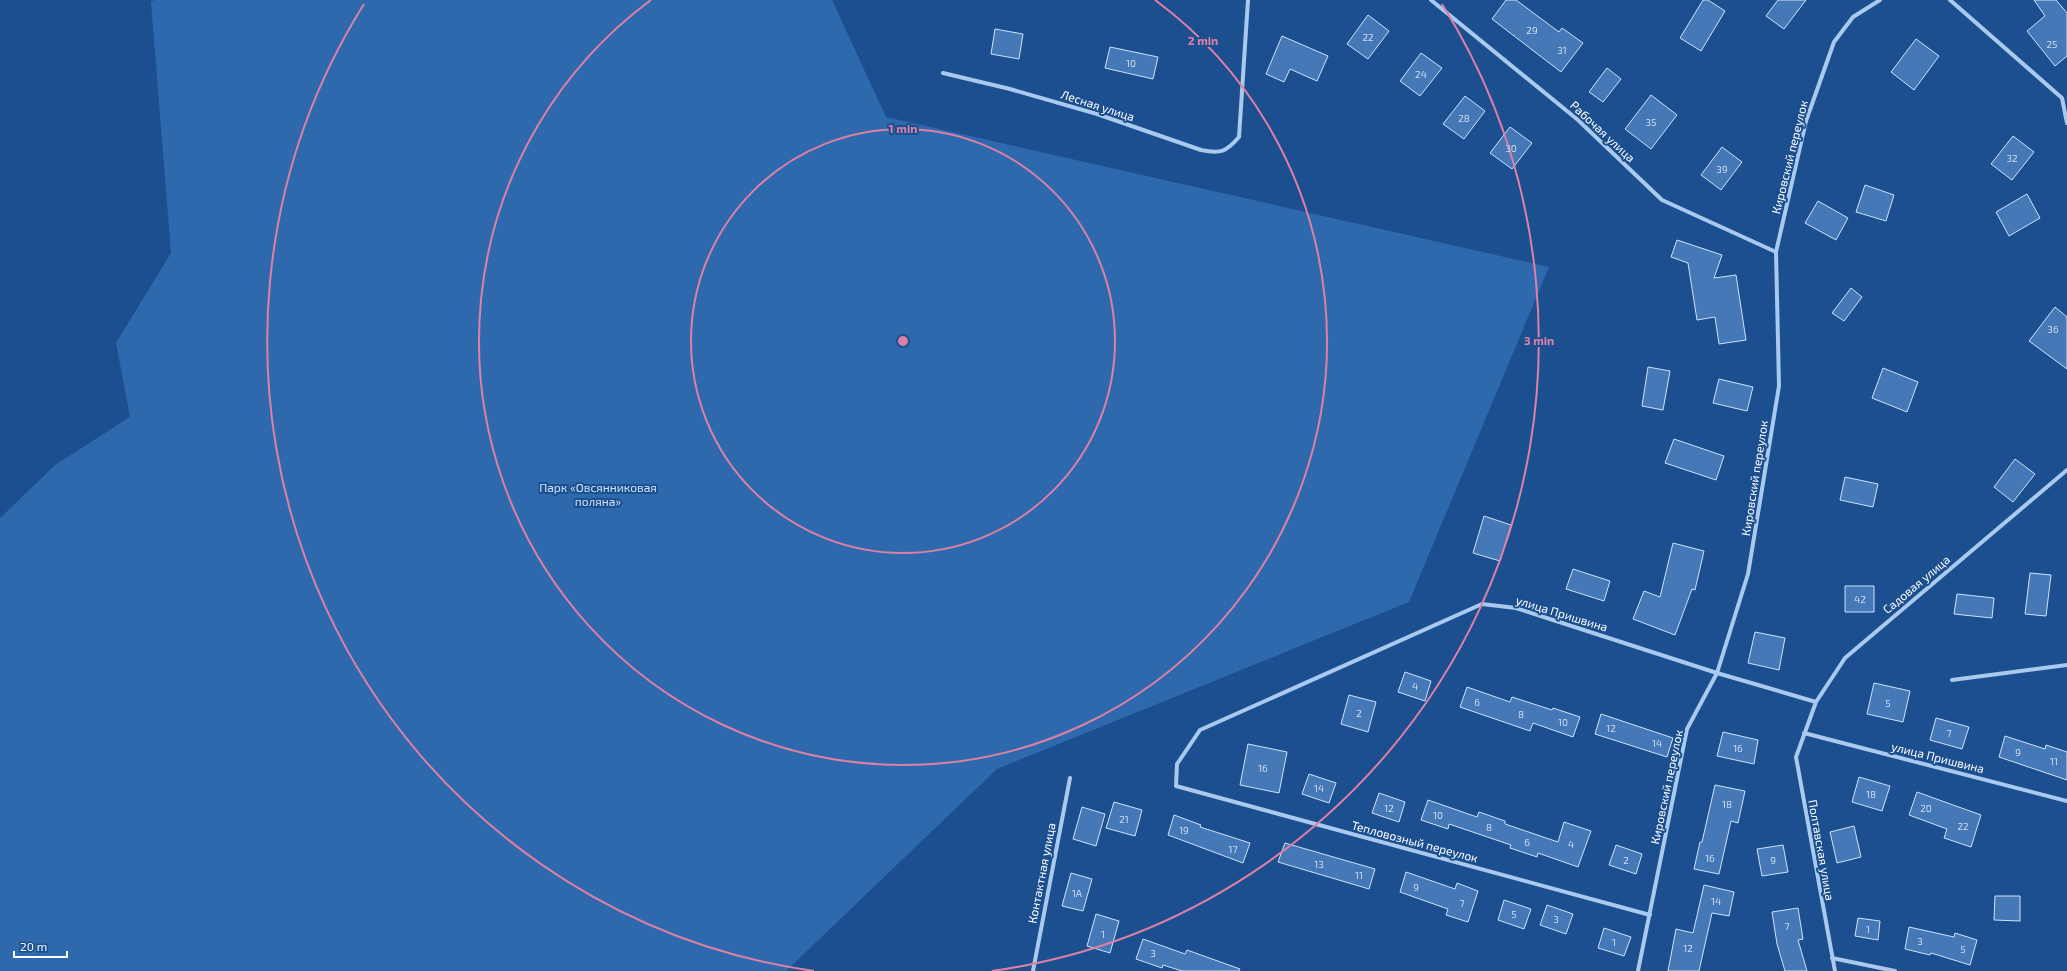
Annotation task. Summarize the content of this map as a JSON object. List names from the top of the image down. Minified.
{"streets":{"street":["Лесная улица","Рабочая улица","Кировский переулок","Садовая улица","улица Пришвина","Тепловозный переулок","Полтавская улица","Контактная улица"]},"crossings":[["Рабочая улица","Кировский переулок"],["Кировский переулок","улица Пришвина"],["Кировский переулок","Тепловозный переулок"],["Садовая улица","улица Пришвина"],["Садовая улица","Полтавская улица"],["улица Пришвина","Тепловозный переулок"],["улица Пришвина","Полтавская улица"]],"parks":["Парк «Овсянниковая поляна»"],"house_numbers":["29","22","25","31","10","24","28","35","30","32","39","36","42","4","6","5","2","8","10","12","7","14","16","9","11","16","14","18","18","12","20","10","21","22","8","19","6","4","17","16","2","9","13","11","9","1А","14","7","5","3","7","1","1","3","1","12","5","3"],"scale_bar":"20 m","rings":["2 min","1 min","3 min"]}
